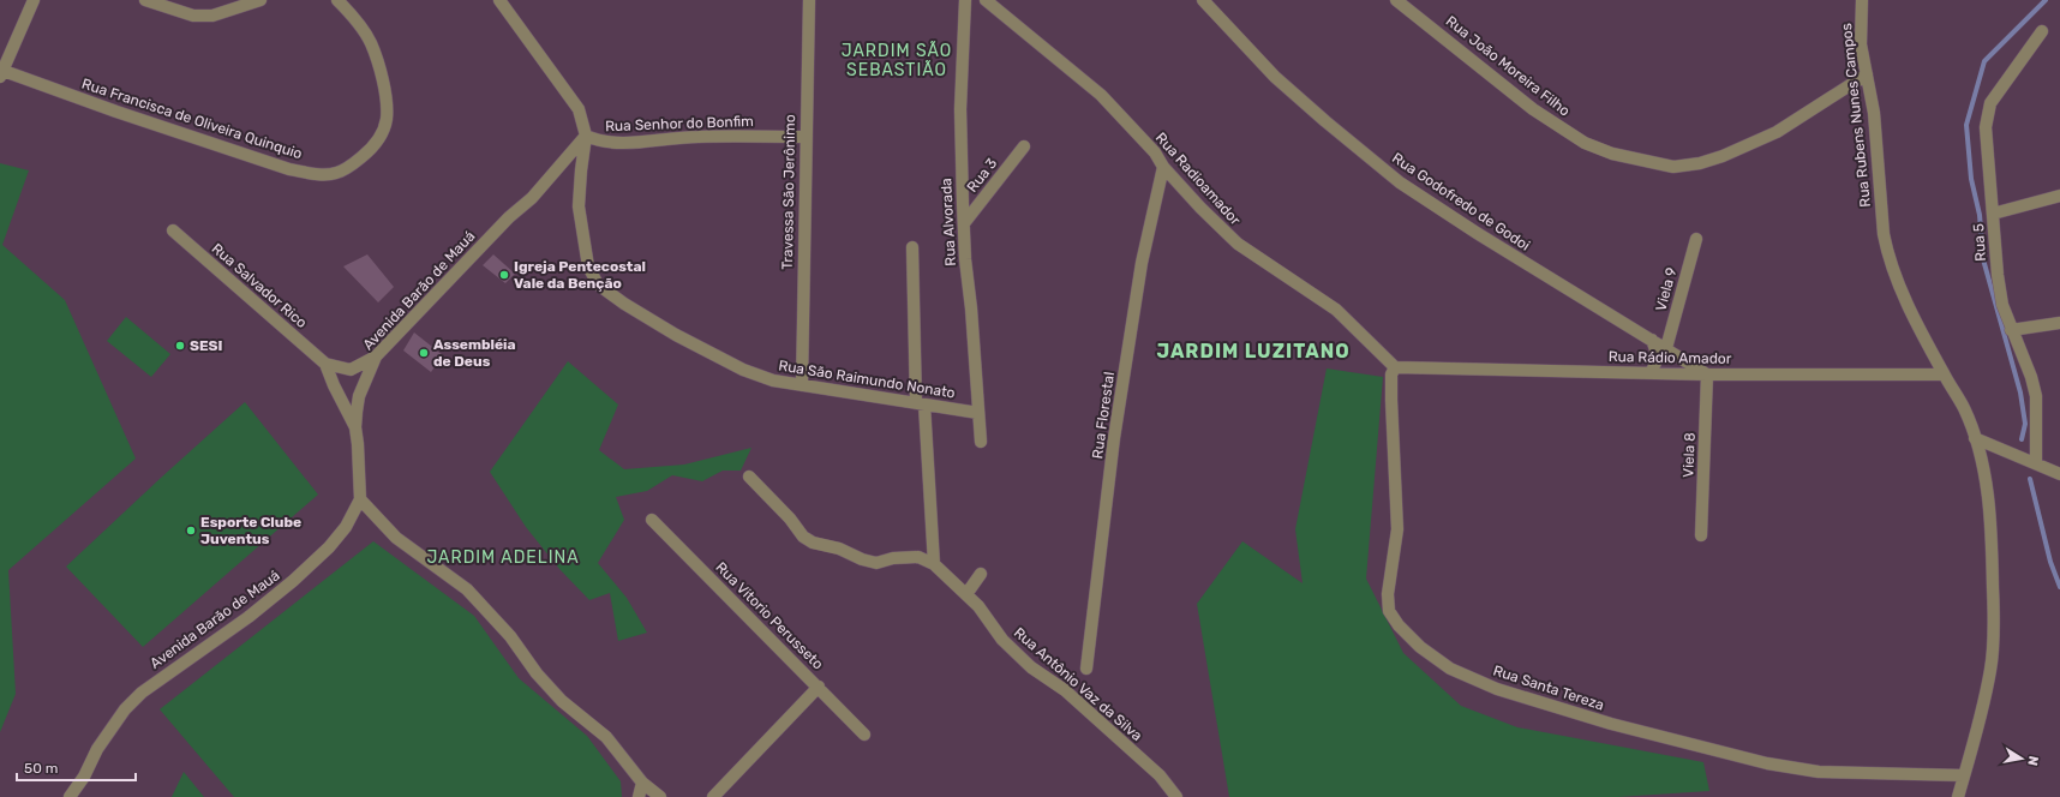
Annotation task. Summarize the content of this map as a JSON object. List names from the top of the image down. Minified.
{"streets":{"street":["Rua João Moreira Filho","Rua Rubens Nunes Campos","Rua Francisca de Oliveira Quinquio","Rua Senhor do Bonfim","Rua 3","Rua Radioamador","Travessa São Jerônimo","Rua Godofredo de Godoi","Rua Alvorada","Rua 5","Rua Salvador Rico","Viela 9","Avenida Barão de Mauá","Rua Rádio Amador","Rua São Raimundo Nonato","Rua Florestal","Viela 8","Rua Vitorio Perusseto","Rua Antônio Vaz da Silva","Rua Santa Tereza"]},"crossings":[["Rua João Moreira Filho","Rua Rubens Nunes Campos"],["Rua Rubens Nunes Campos","Rua Rádio Amador"],["Rua Rubens Nunes Campos","Rua Santa Tereza"],["Rua Senhor do Bonfim","Travessa São Jerônimo"],["Rua Senhor do Bonfim","Avenida Barão de Mauá"],["Rua Senhor do Bonfim","Rua São Raimundo Nonato"],["Rua 3","Rua Alvorada"],["Rua Radioamador","Rua Rádio Amador"],["Rua Radioamador","Rua Florestal"],["Rua Radioamador","Rua Santa Tereza"],["Travessa São Jerônimo","Rua São Raimundo Nonato"],["Rua Godofredo de Godoi","Viela 9"],["Rua Godofredo de Godoi","Rua Rádio Amador"],["Rua Godofredo de Godoi","Viela 8"],["Rua Alvorada","Rua São Raimundo Nonato"],["Rua Salvador Rico","Avenida Barão de Mauá"],["Avenida Barão de Mauá","Rua São Raimundo Nonato"],["Rua Rádio Amador","Viela 8"],["Rua Rádio Amador","Rua Santa Tereza"]],"districts":["JARDIM SÃO SEBASTIÃO","JARDIM LUZITANO","JARDIM ADELINA"],"places":["Igreja Pentecostal Vale da Benção","SESI","Assembléia de Deus","Esporte Clube Juventus"],"scale_bar":"50 m","north":"right"}
